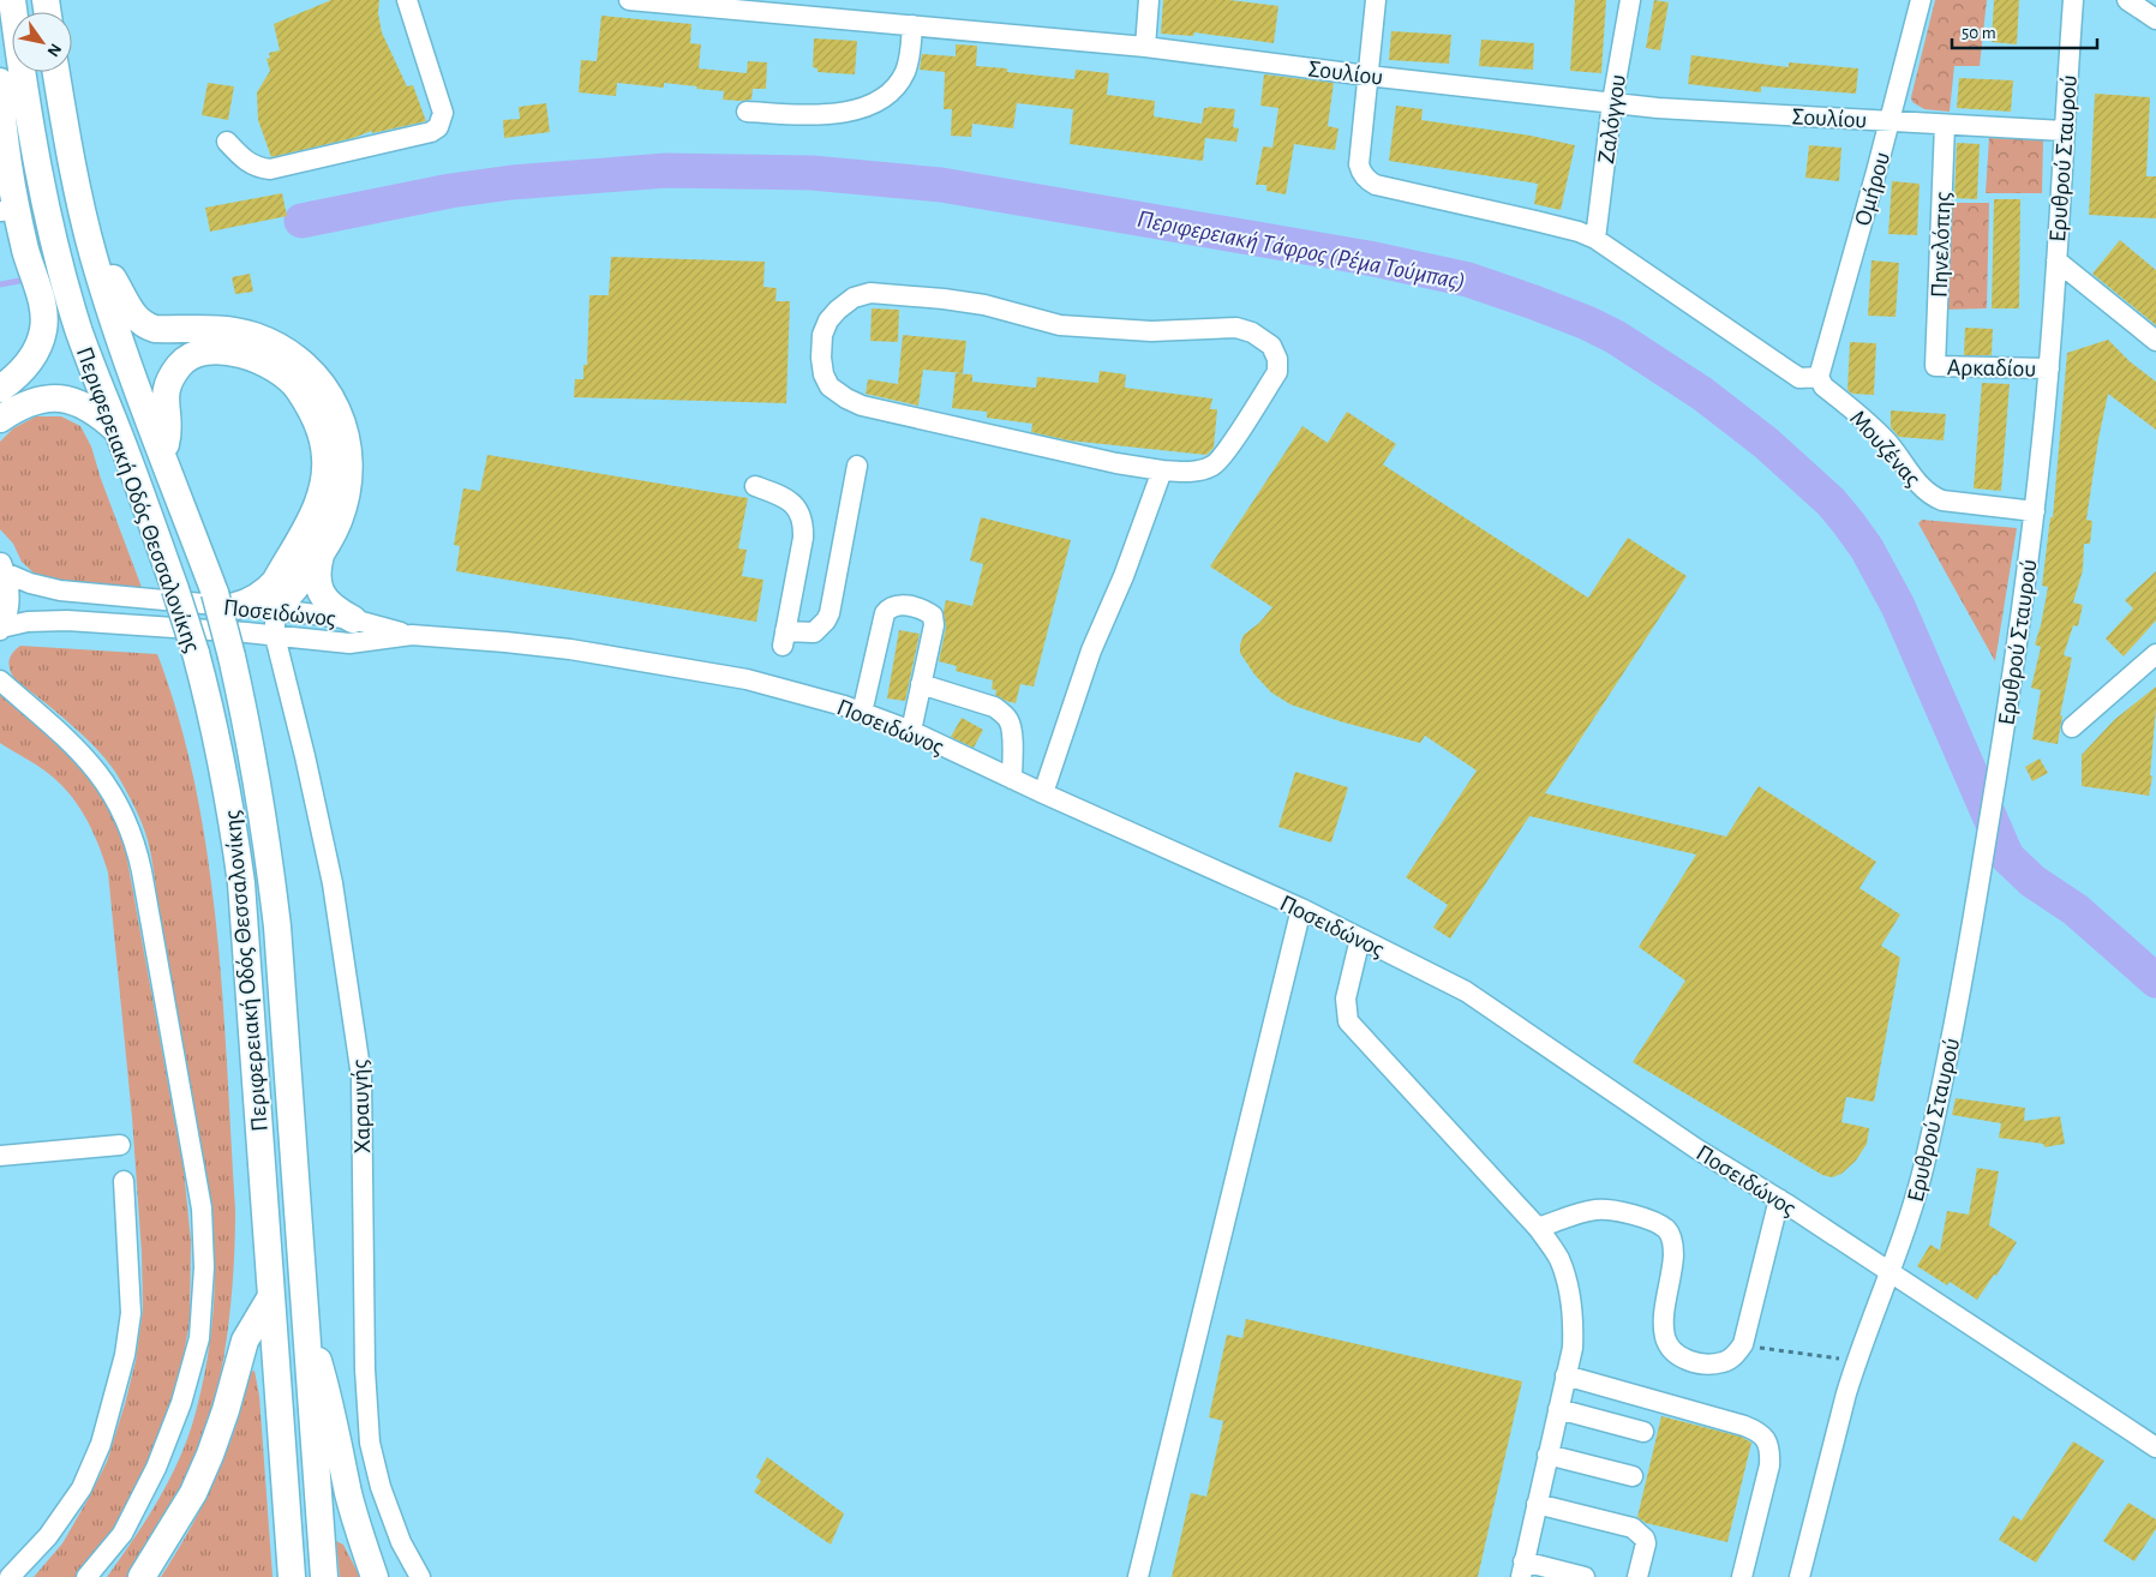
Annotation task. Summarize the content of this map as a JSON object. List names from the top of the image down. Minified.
{"streets":{"highway":["Περιφερειακή Οδός Θεσσαλονίκης"],"street":["Σουλίου","Ζαλόγγου","Ερυθρού Σταυρού","Ομήρου","Πηνελόπης","Αρκαδίου","Μουζένας","Ποσειδώνος","Χαραυγής"]},"crossings":[["Σουλίου","Ζαλόγγου"],["Σουλίου","Ερυθρού Σταυρού"],["Σουλίου","Ομήρου"],["Σουλίου","Πηνελόπης"],["Ερυθρού Σταυρού","Αρκαδίου"],["Ερυθρού Σταυρού","Μουζένας"],["Ερυθρού Σταυρού","Ποσειδώνος"],["Ομήρου","Μουζένας"],["Πηνελόπης","Αρκαδίου"],["Περιφερειακή Οδός Θεσσαλονίκης","Ποσειδώνος"],["Ποσειδώνος","Χαραυγής"]],"water":["Περιφερειακή Τάφρος (Ρέμα Τούμπας)"],"scale_bar":"50 m","north":"bottom right"}
